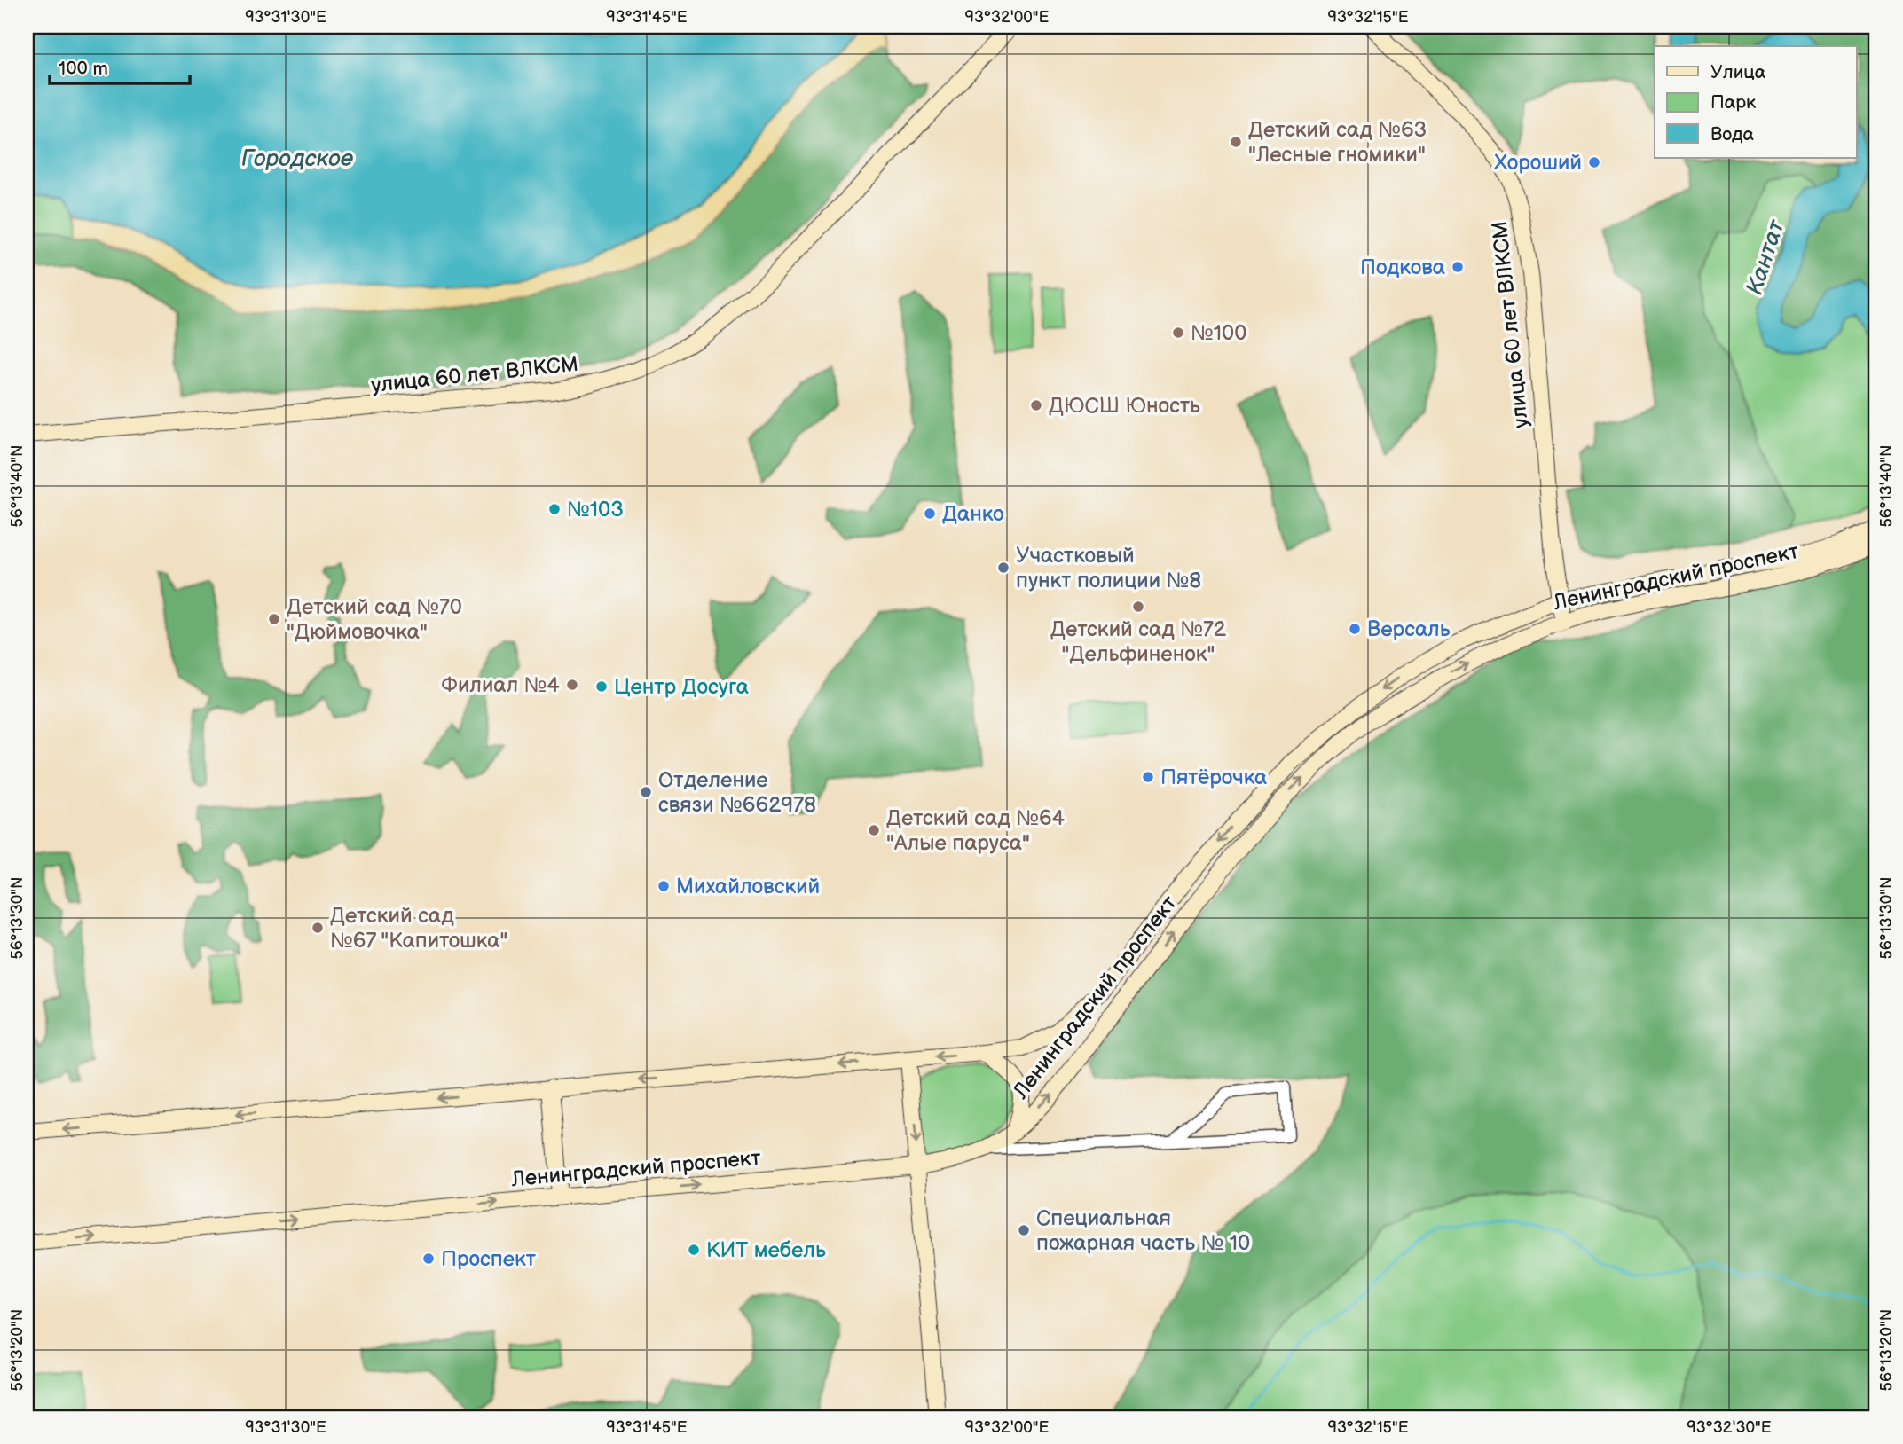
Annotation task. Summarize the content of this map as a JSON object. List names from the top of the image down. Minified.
{"streets":{"main road":["улица 60 лет ВЛКСМ","Ленинградский проспект"]},"crossings":[["улица 60 лет ВЛКСМ","Ленинградский проспект"]],"water":["Городское","Кантат"],"places":["Детский сад №63 \"Лесные гномики\"","Хороший","Подкова","№100","ДЮСШ Юность","№103","Данко","Участковый пункт полиции №8","Детский сад №72 \"Дельфиненок\"","Детский сад №70 \"Дюймовочка\"","Версаль","Филиал №4","Центр Досуга","Пятёрочка","Отделение связи №662978","Детский сад №64 \"Алые паруса\"","Михайловский","Детский сад №67 \"Капитошка\"","Специальная пожарная часть № 10","КИТ мебель","Проспект"],"legend":["Улица","Парк","Вода"],"scale_bar":"100 m","coordinates":["93°31'30\"E","93°31'45\"E","93°32'00\"E","93°32'15\"E","56°13'40\"N","56°13'30\"N","56°13'20\"N","93°32'30\"E"]}
